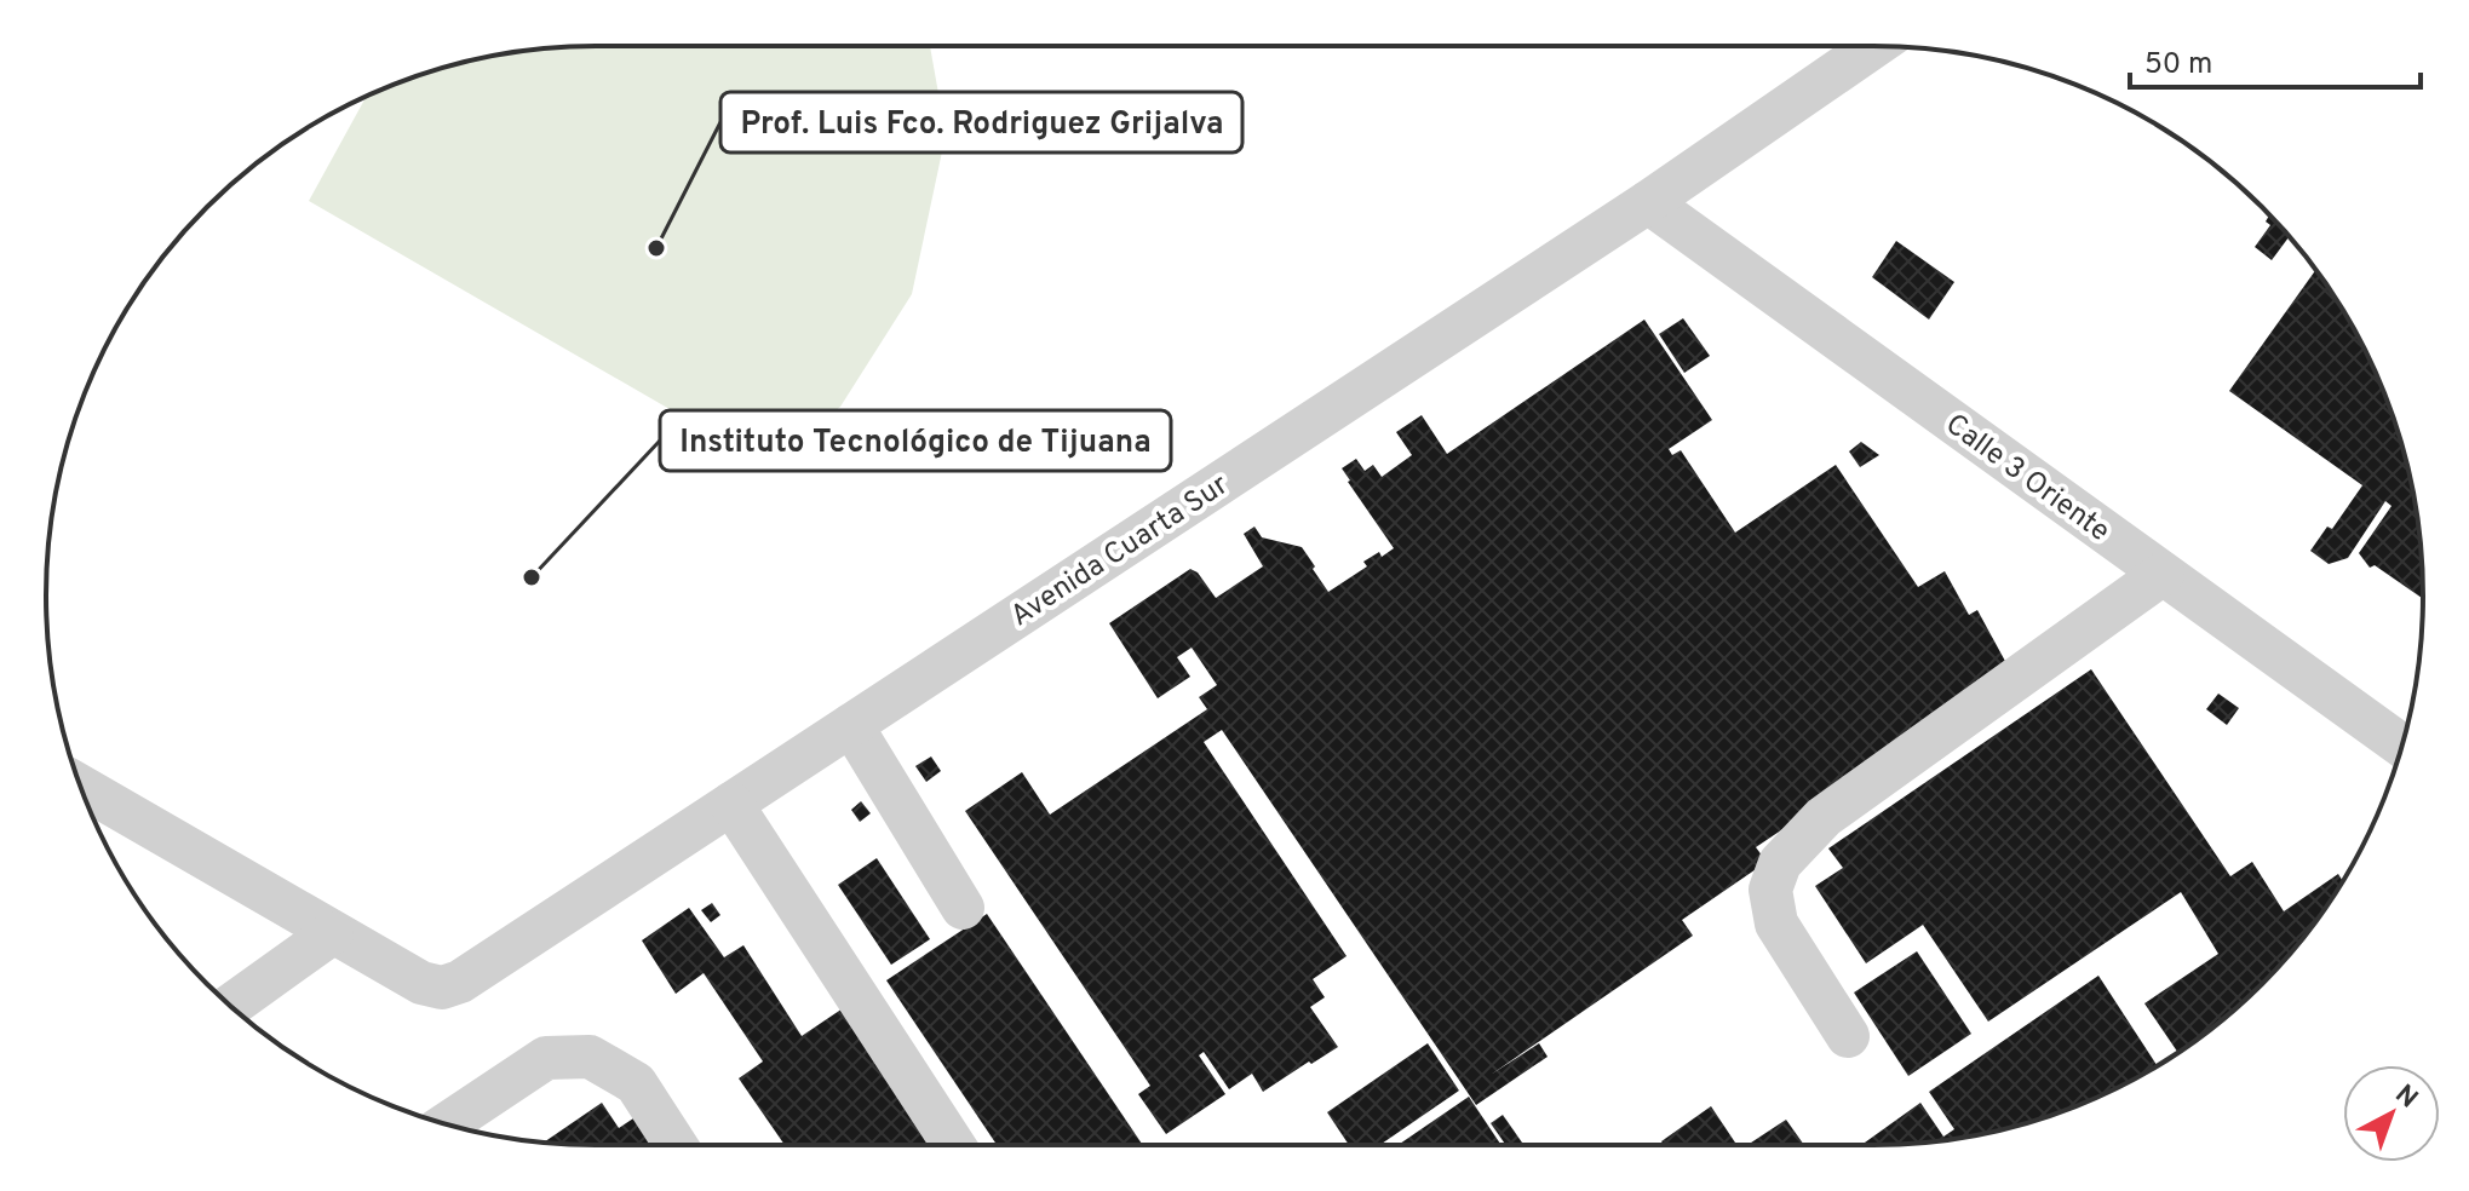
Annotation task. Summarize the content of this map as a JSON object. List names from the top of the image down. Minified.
{"streets":{"street":["Calle 3 Oriente","Avenida Cuarta Sur"]},"crossings":[["Calle 3 Oriente","Avenida Cuarta Sur"]],"places":["Prof. Luis Fco. Rodriguez Grijalva","Instituto Tecnológico de Tijuana"],"scale_bar":"50 m","north":"top right"}
